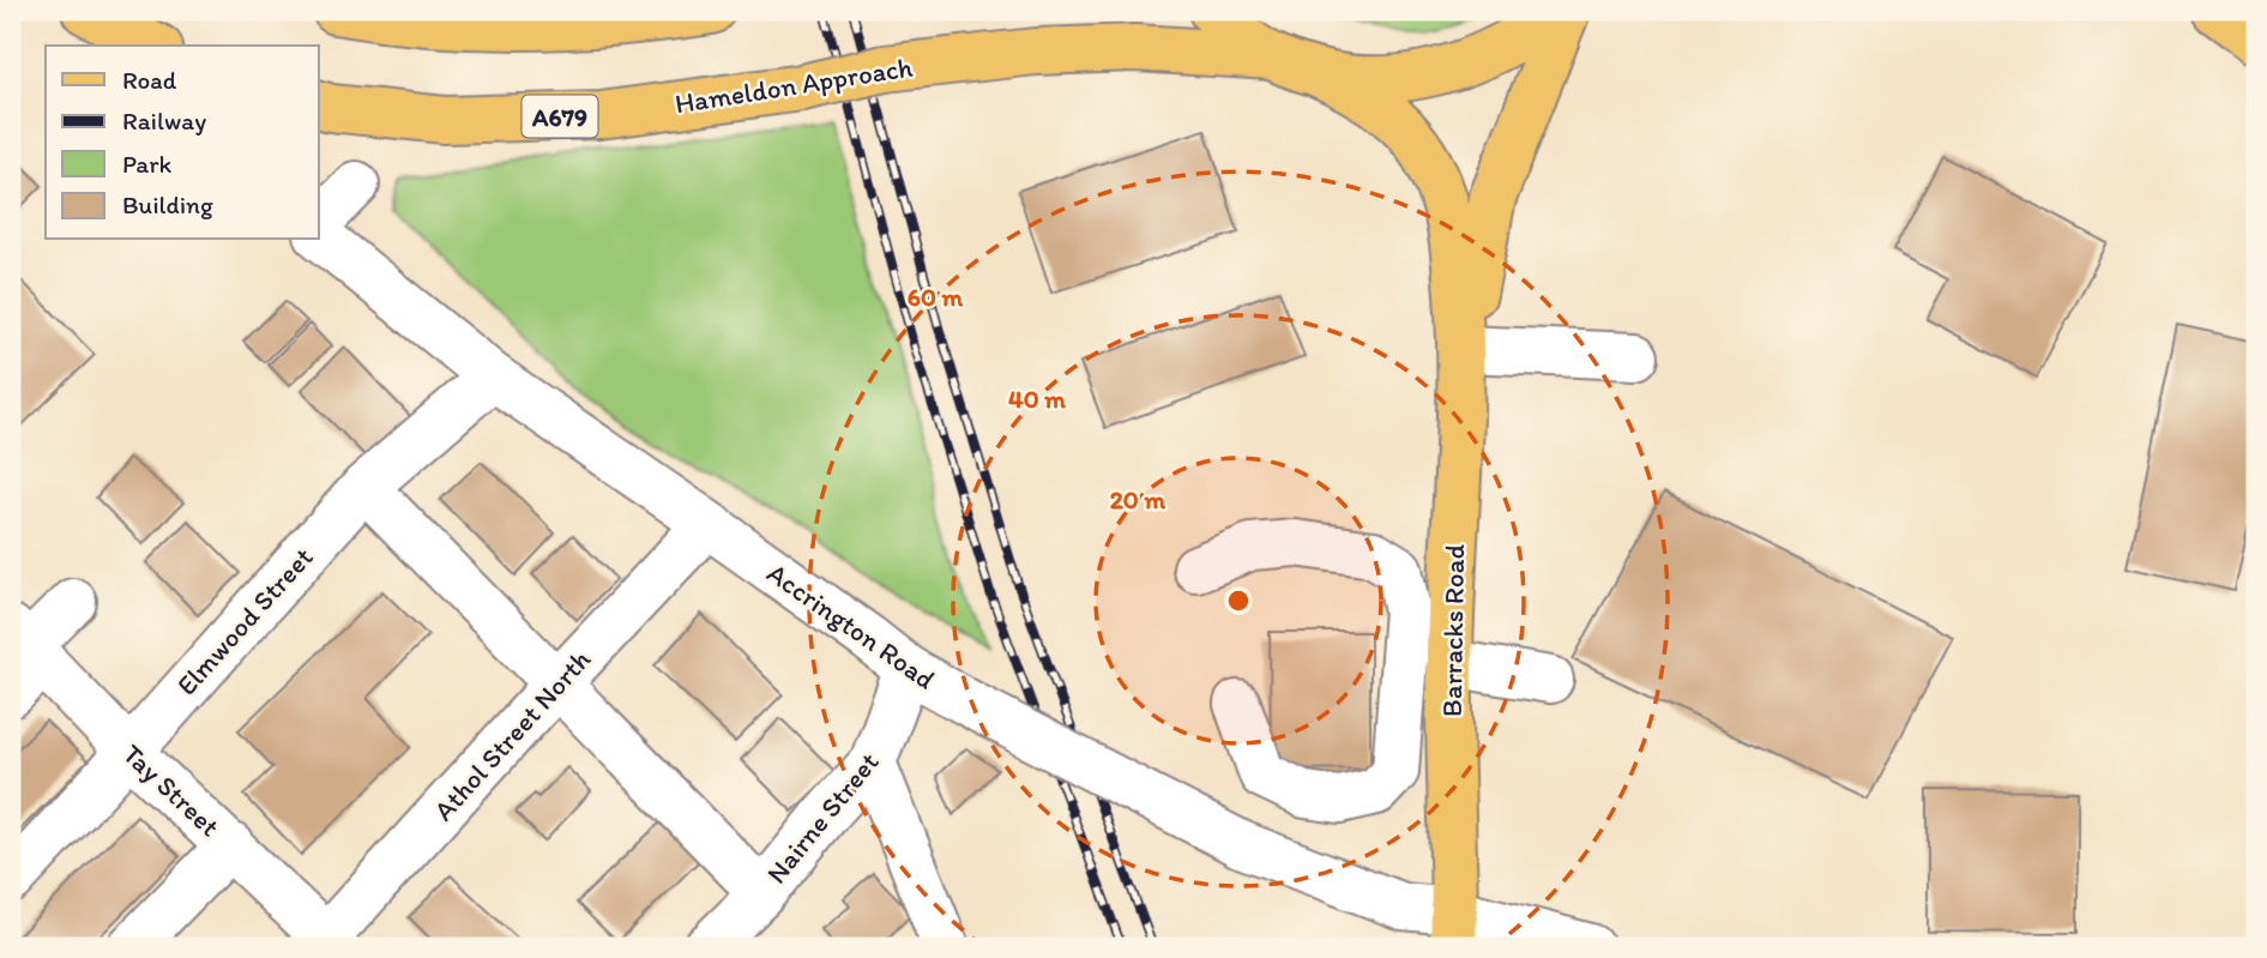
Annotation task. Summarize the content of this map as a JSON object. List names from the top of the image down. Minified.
{"streets":{"main road":["Hameldon Approach","A679","Barracks Road"],"street":["Elmwood Street","Accrington Road","Athol Street North","Tay Street","Nairne Street"]},"crossings":[["Elmwood Street","Accrington Road"],["Elmwood Street","Tay Street"],["Accrington Road","Barracks Road"],["Accrington Road","Athol Street North"],["Accrington Road","Nairne Street"],["Athol Street North","Tay Street"]],"legend":["Road","Railway","Park","Building"],"rings":["60 m","40 m","20 m"]}
